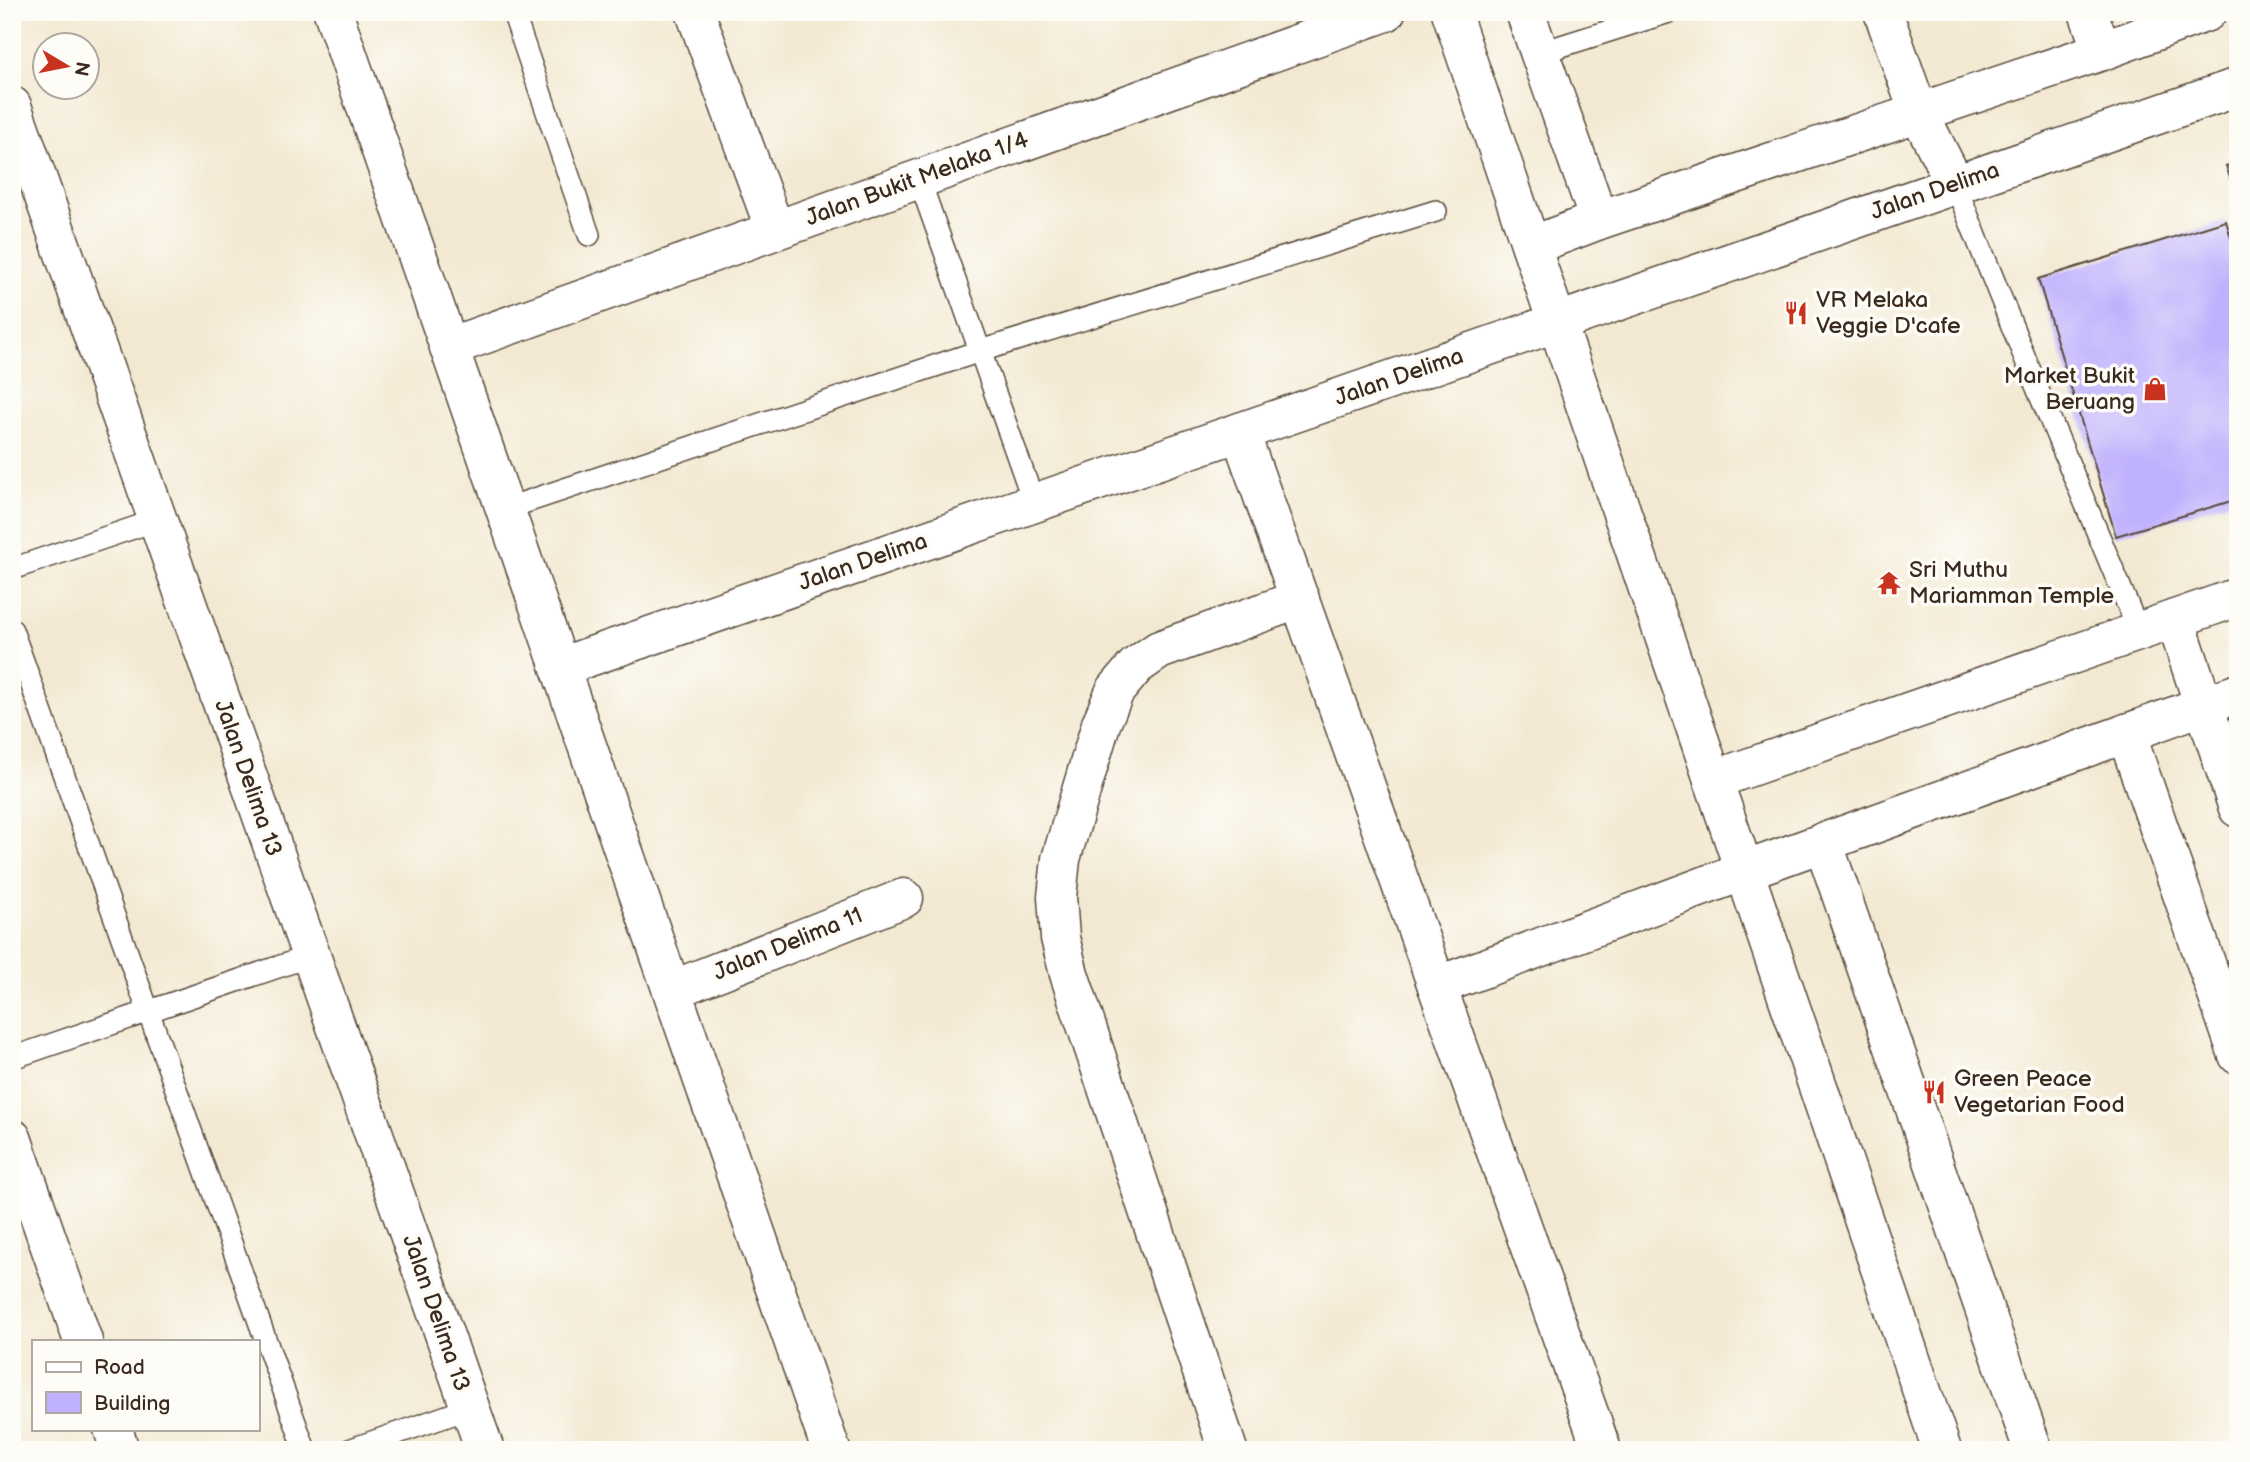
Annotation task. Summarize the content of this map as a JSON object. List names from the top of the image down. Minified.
{"streets":{"street":["Jalan Bukit Melaka 1/4","Jalan Delima","Jalan Delima 13","Jalan Delima 11"]},"places":{"restaurant":["VR Melaka Veggie D'cafe","Green Peace Vegetarian Food"],"shop":["Market Bukit Beruang"],"temple":["Sri Muthu Mariamman Temple"]},"legend":["Road","Building"],"north":"right"}
